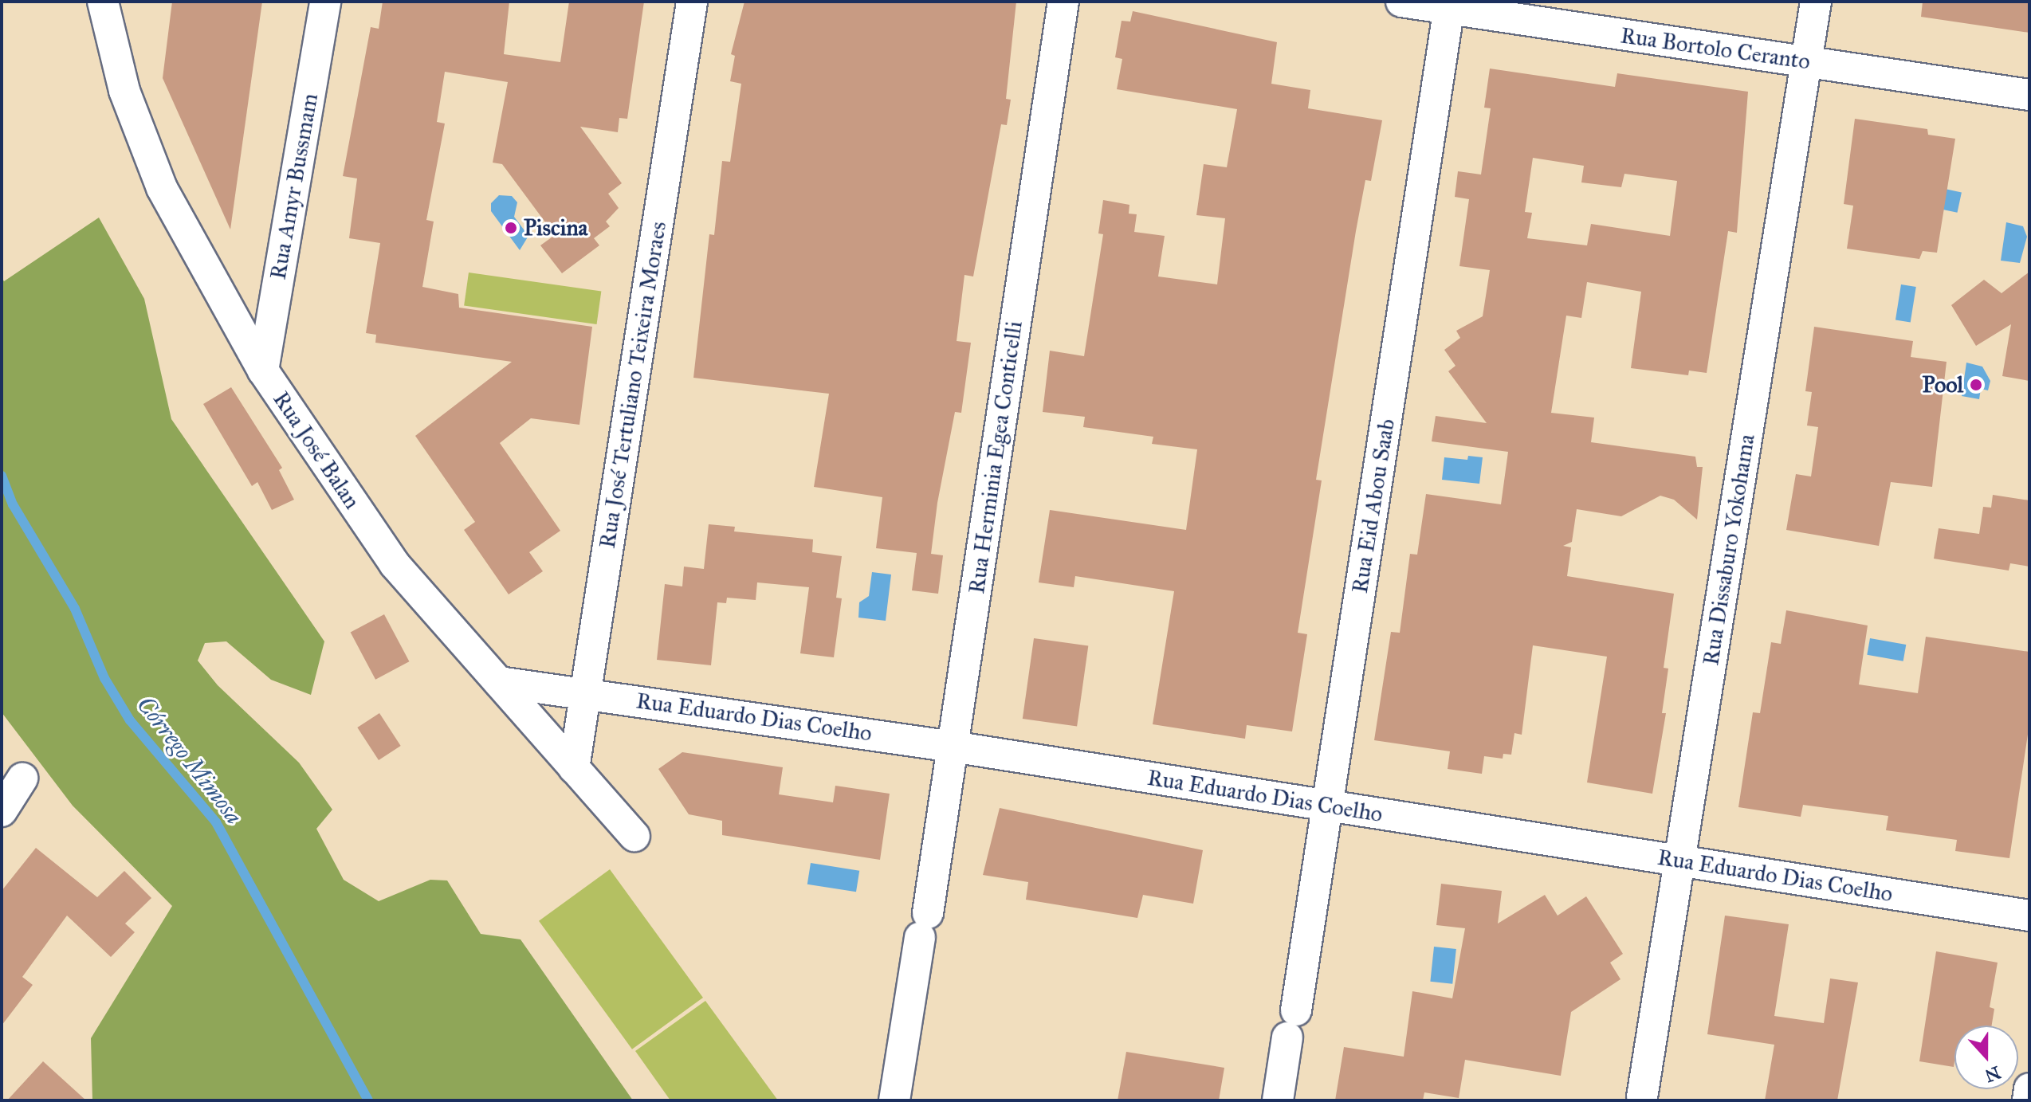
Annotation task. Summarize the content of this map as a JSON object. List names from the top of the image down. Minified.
{"streets":{"street":["Rua Bortolo Ceranto","Rua Amyr Bussmam","Rua José Tertuliano Teixeira Moraes","Rua José Balan","Rua Herminia Egea Conticelli","Rua Eid Abou Saab","Rua Dissaburo Yokohama","Rua Eduardo Dias Coelho"]},"crossings":[["Rua Bortolo Ceranto","Rua Eid Abou Saab"],["Rua Bortolo Ceranto","Rua Dissaburo Yokohama"],["Rua Amyr Bussmam","Rua José Balan"],["Rua José Tertuliano Teixeira Moraes","Rua José Balan"],["Rua José Tertuliano Teixeira Moraes","Rua Eduardo Dias Coelho"],["Rua José Balan","Rua Eduardo Dias Coelho"],["Rua Herminia Egea Conticelli","Rua Eduardo Dias Coelho"],["Rua Eid Abou Saab","Rua Eduardo Dias Coelho"],["Rua Dissaburo Yokohama","Rua Eduardo Dias Coelho"]],"water":["Córrego Mimosa"],"places":["Piscina","Pool"],"north":"bottom"}
